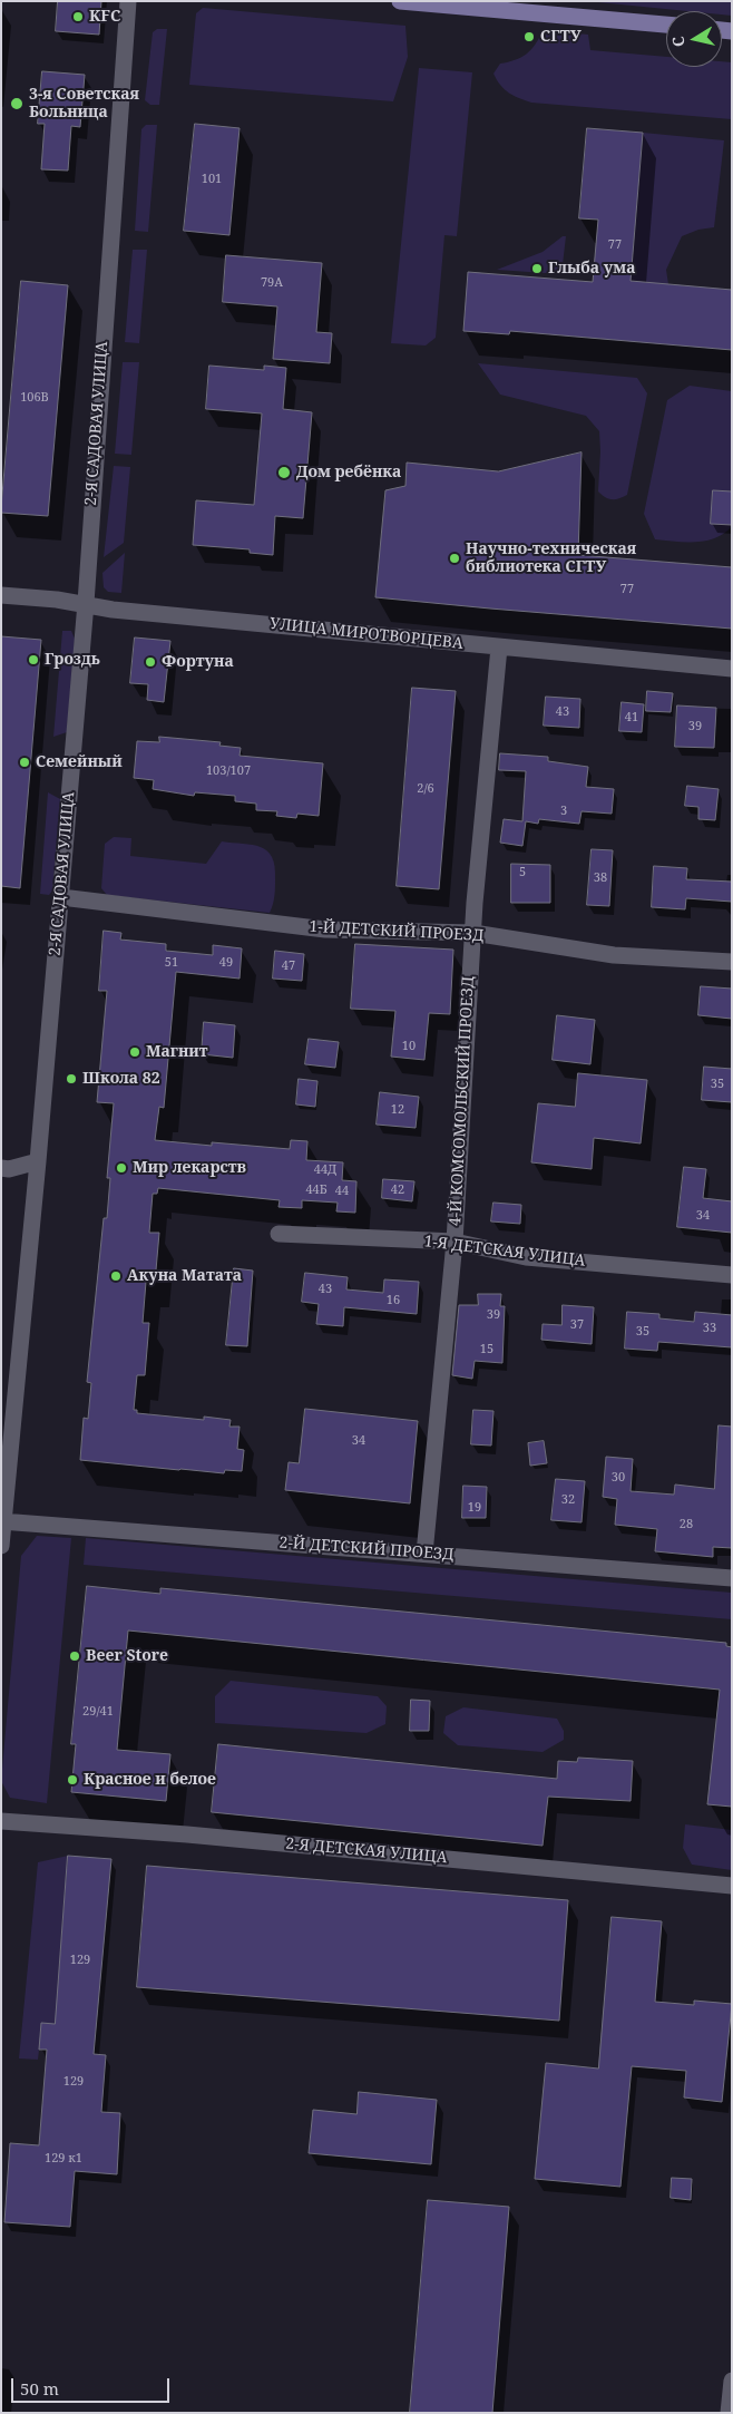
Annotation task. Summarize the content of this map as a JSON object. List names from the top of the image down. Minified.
{"streets":{"street":["2-Я САДОВАЯ УЛИЦА","УЛИЦА МИРОТВОРЦЕВА","1-Й ДЕТСКИЙ ПРОЕЗД","4-Й КОМСОМОЛЬСКИЙ ПРОЕЗД","1-Я ДЕТСКАЯ УЛИЦА","2-Й ДЕТСКИЙ ПРОЕЗД","2-Я ДЕТСКАЯ УЛИЦА"]},"crossings":[["2-Я САДОВАЯ УЛИЦА","УЛИЦА МИРОТВОРЦЕВА"],["2-Я САДОВАЯ УЛИЦА","1-Й ДЕТСКИЙ ПРОЕЗД"],["2-Я САДОВАЯ УЛИЦА","2-Й ДЕТСКИЙ ПРОЕЗД"],["УЛИЦА МИРОТВОРЦЕВА","4-Й КОМСОМОЛЬСКИЙ ПРОЕЗД"],["1-Й ДЕТСКИЙ ПРОЕЗД","4-Й КОМСОМОЛЬСКИЙ ПРОЕЗД"],["4-Й КОМСОМОЛЬСКИЙ ПРОЕЗД","1-Я ДЕТСКАЯ УЛИЦА"],["4-Й КОМСОМОЛЬСКИЙ ПРОЕЗД","2-Й ДЕТСКИЙ ПРОЕЗД"]],"places":["KFC","СГТУ","3-я Советская Больница","Глыба ума","Дом ребёнка","Научно-техническая библиотека СГТУ","Гроздь","Фортуна","Семейный","Магнит","Школа 82","Мир лекарств","Акуна Матата","Beer Store","Красное и белое"],"house_numbers":["101","77","79А","106В","77","43","41","39","103/107","2/6","3","5","38","51","49","47","10","35","12","44Д","44Б","42","44","34","43","16","39","37","33","35","15","34","30","32","19","28","29/41","129","129","129 к1"],"scale_bar":"50 m","north":"left"}
